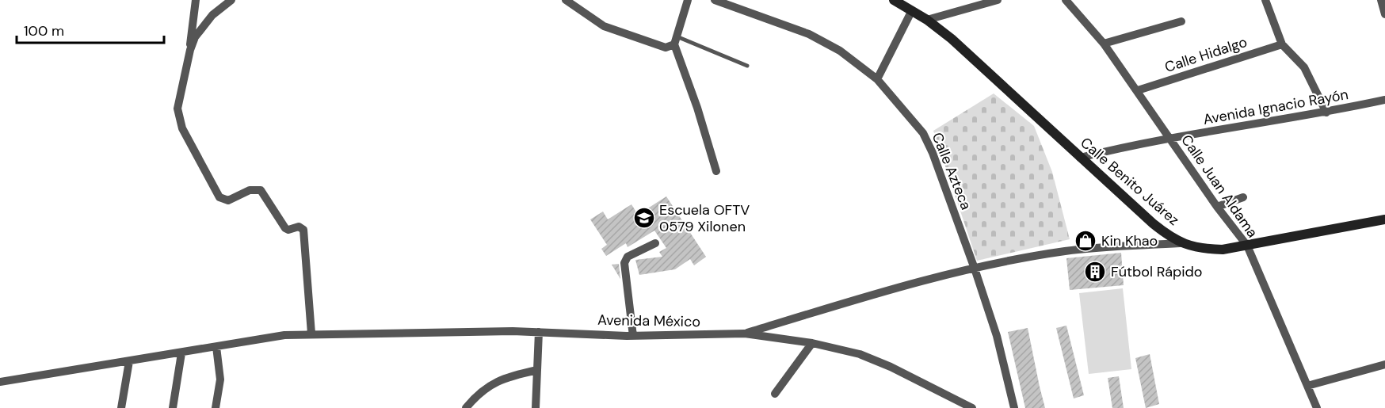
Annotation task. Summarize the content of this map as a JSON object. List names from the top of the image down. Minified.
{"streets":{"main road":["Calle Benito Juárez"],"street":["Calle Hidalgo","Avenida Ignacio Rayón","Calle Azteca","Calle Juan Aldama","Avenida México"]},"crossings":[["Calle Hidalgo","Calle Juan Aldama"],["Avenida Ignacio Rayón","Calle Benito Juárez"],["Avenida Ignacio Rayón","Calle Juan Aldama"],["Calle Azteca","Calle Benito Juárez"],["Calle Benito Juárez","Avenida México"]],"places":{"school or university":["Escuela OFTV 0579 Xilonen"],"shop":["Kin Khao"],"building":["Fútbol Rápido"]},"scale_bar":"100 m"}
